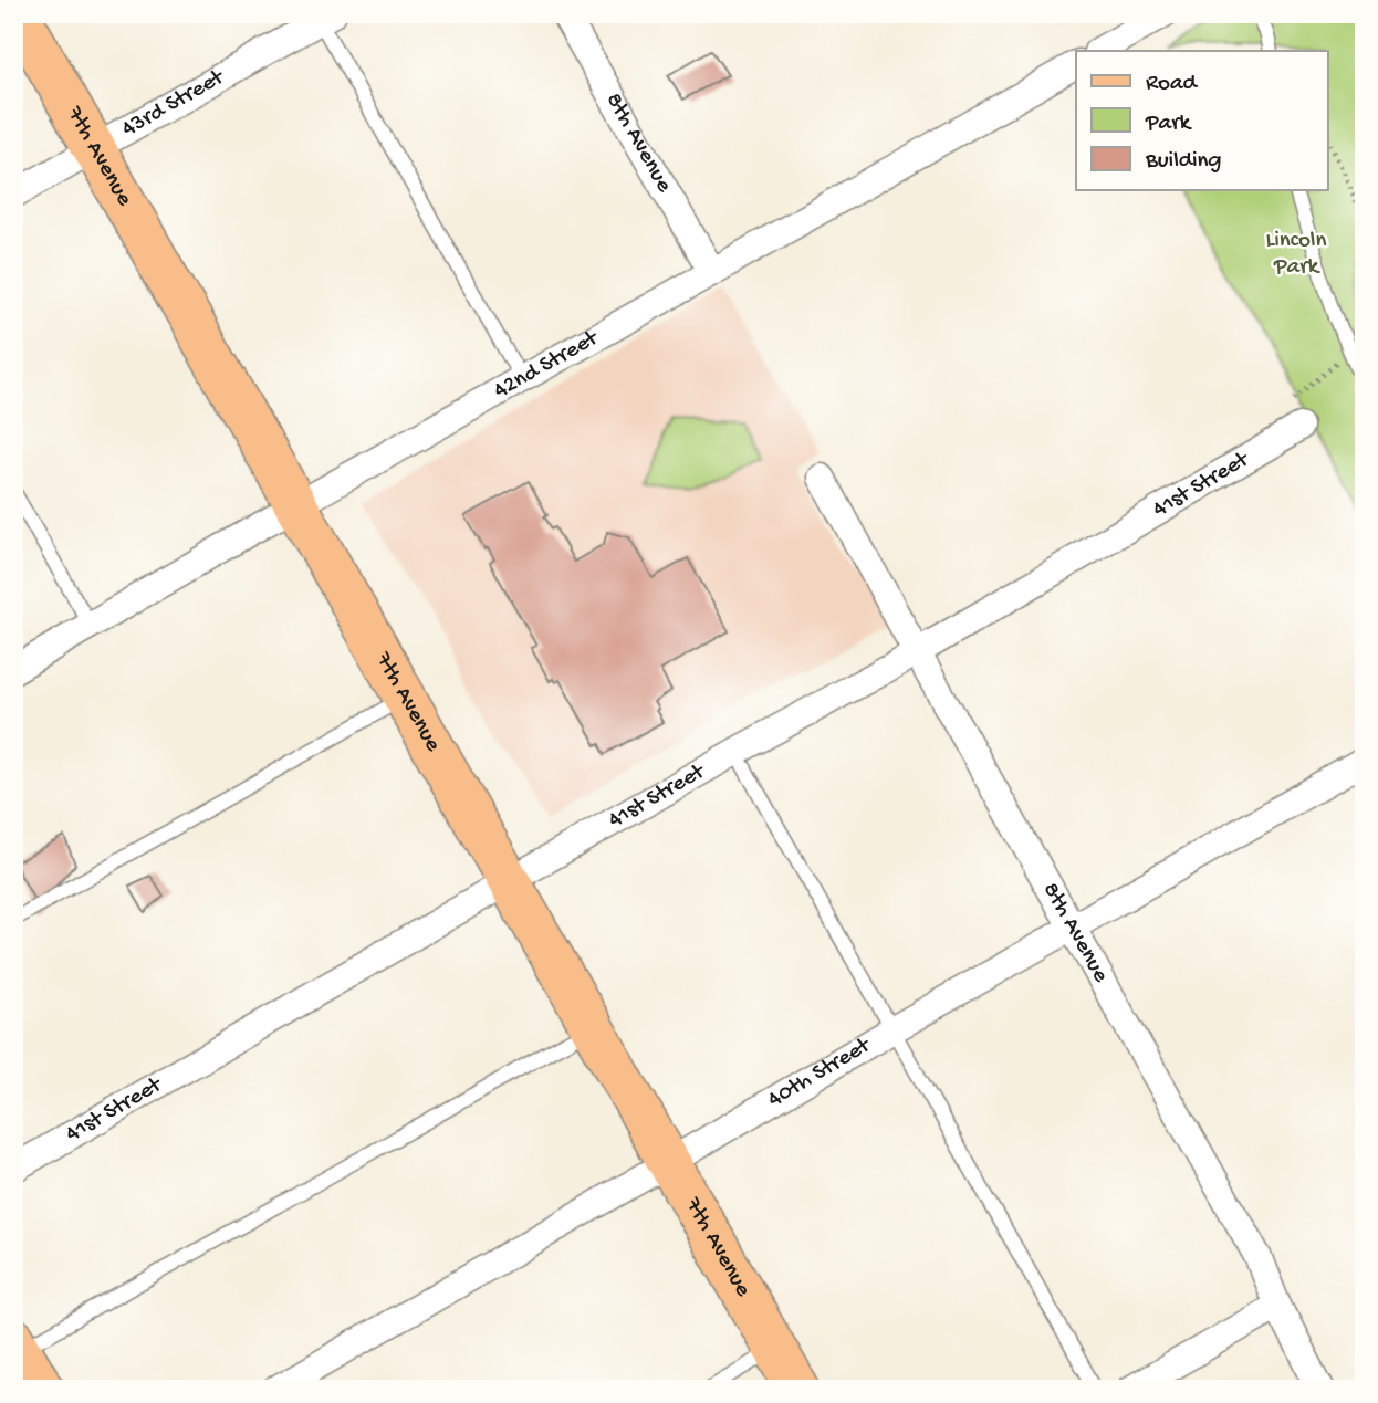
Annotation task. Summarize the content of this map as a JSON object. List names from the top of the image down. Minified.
{"streets":{"main road":["7th Avenue"],"street":["43rd Street","8th Avenue","42nd Street","41st Street","40th Street"]},"crossings":[["43rd Street","7th Avenue"],["8th Avenue","42nd Street"],["8th Avenue","41st Street"],["8th Avenue","40th Street"],["7th Avenue","42nd Street"],["7th Avenue","41st Street"],["7th Avenue","40th Street"]],"parks":["Lincoln Park"],"legend":["Road","Park","Building"]}
